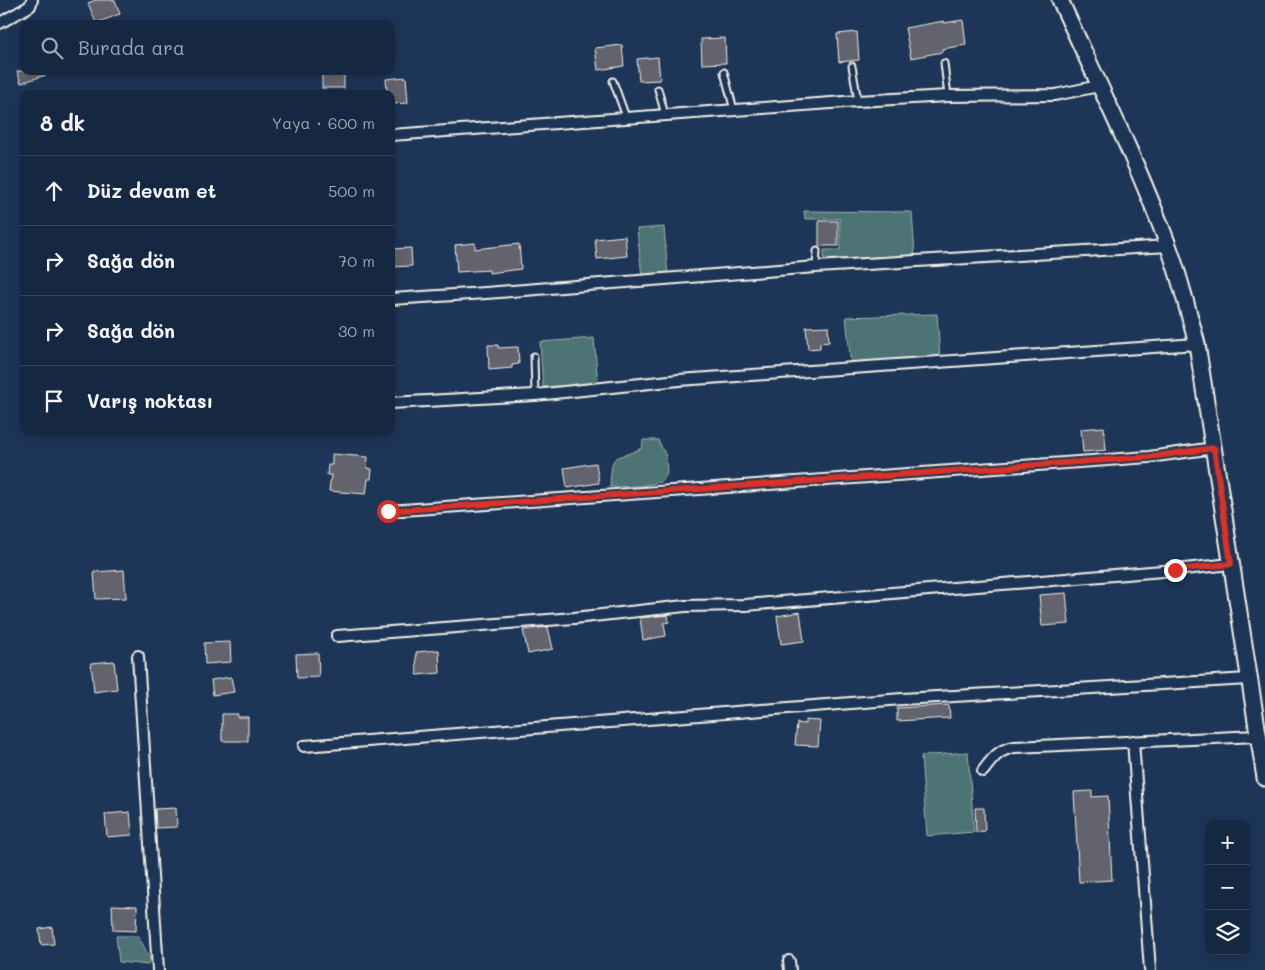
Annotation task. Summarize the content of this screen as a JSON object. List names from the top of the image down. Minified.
{"page":{"search":"Burada ara","heading":["8 dk","Yaya · 600 m"],"list":[["Düz devam et","500 m"],["Sağa dön","70 m"],["Sağa dön","30 m"],"Varış noktası"],"map_buttons":["+","−"]}}
